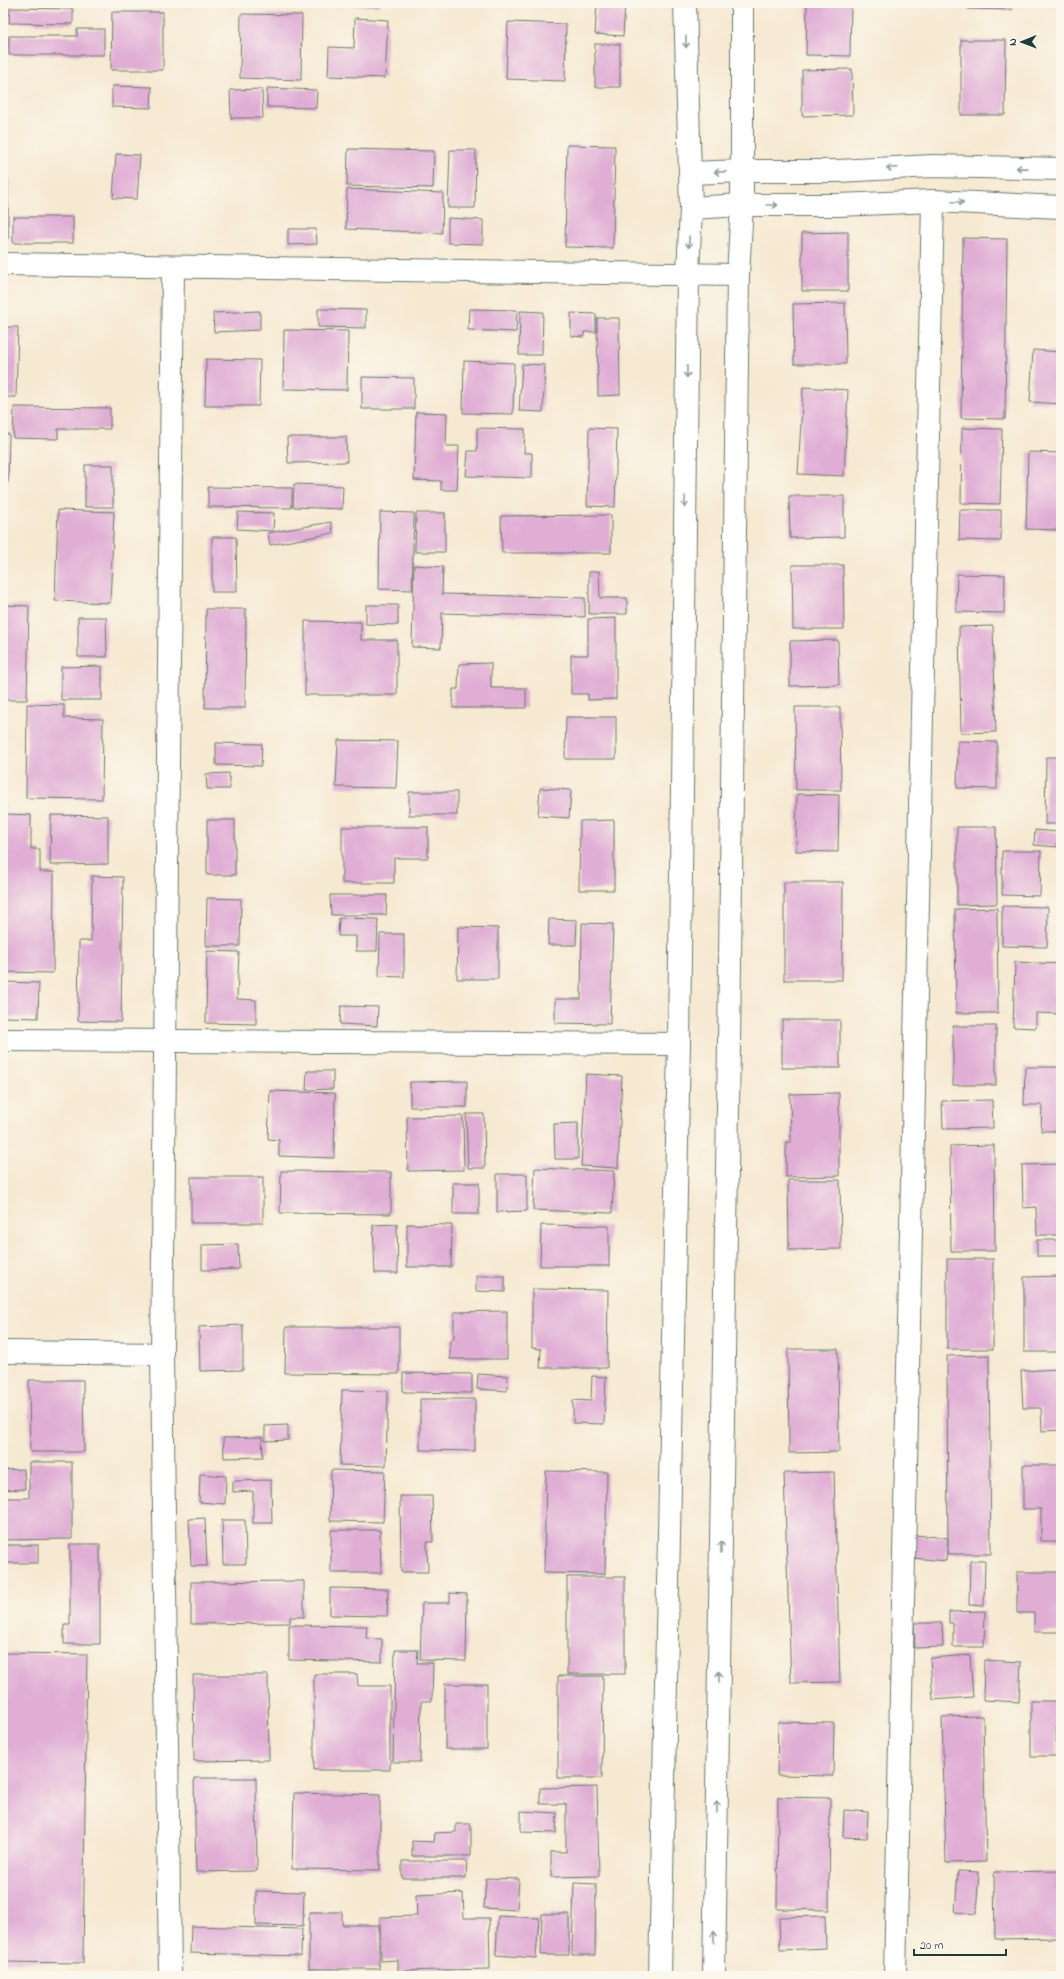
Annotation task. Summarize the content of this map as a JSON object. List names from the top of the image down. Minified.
{"scale_bar":"20 m","north":"left"}
